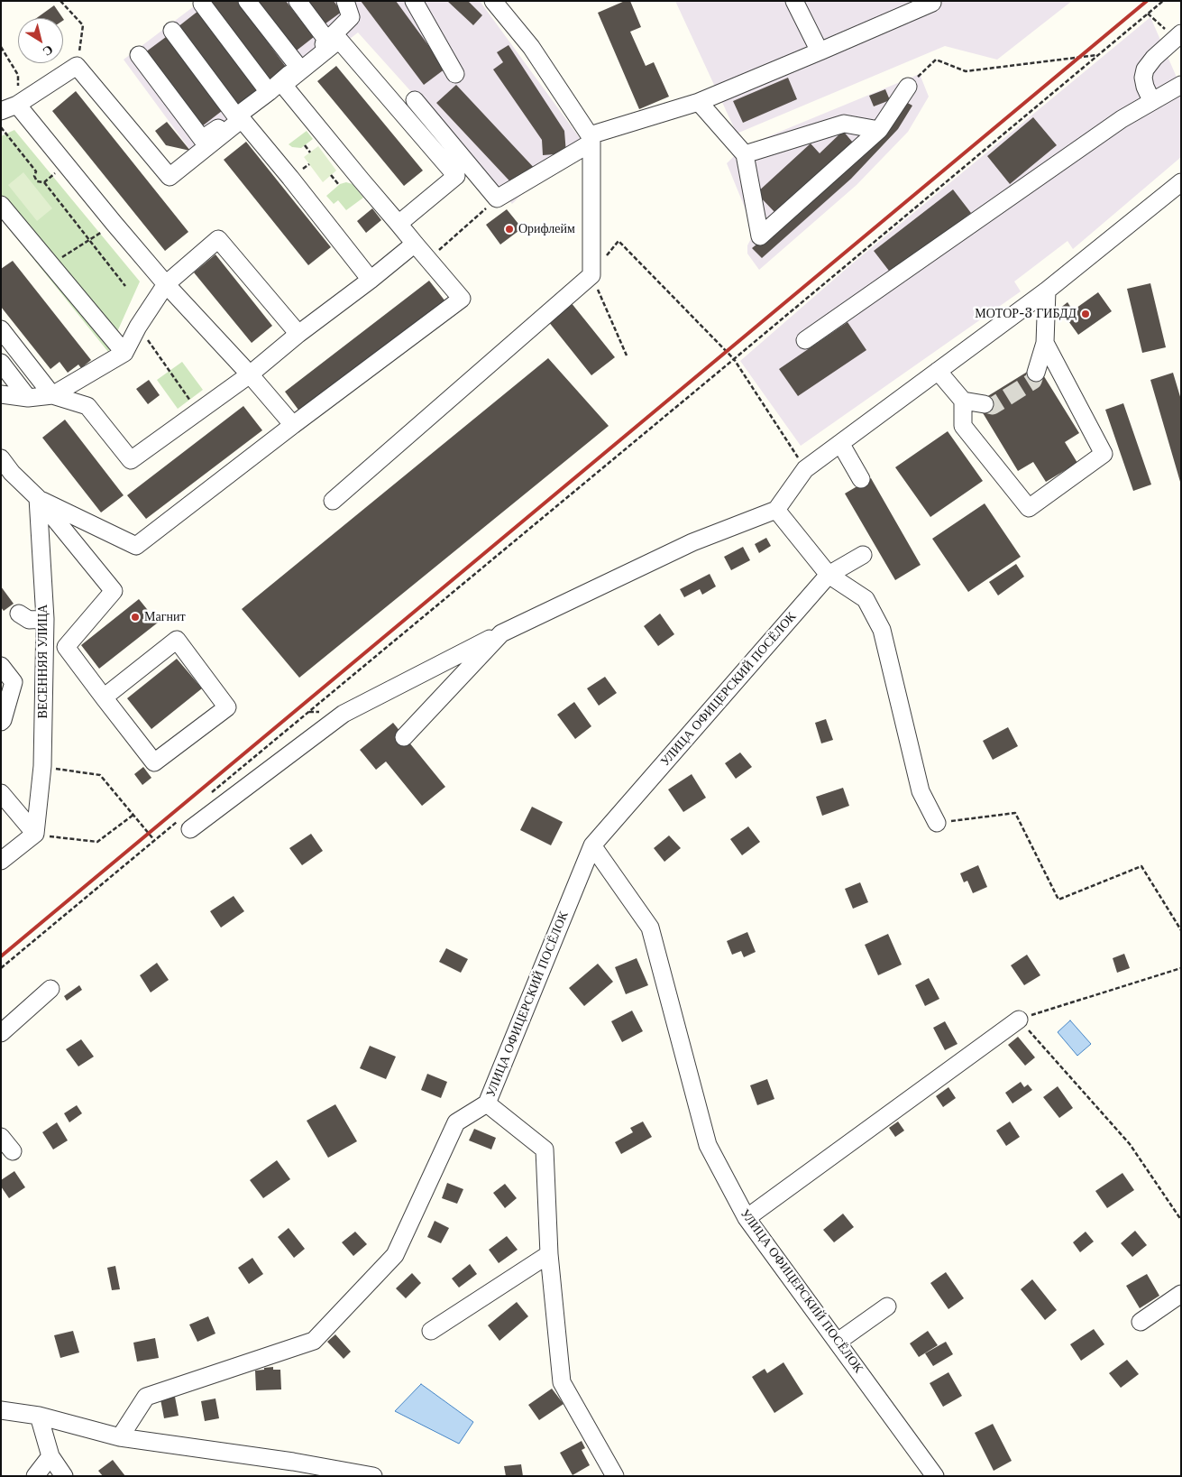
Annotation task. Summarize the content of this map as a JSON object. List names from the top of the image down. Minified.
{"streets":{"street":["ВЕСЕННЯЯ УЛИЦА","УЛИЦА ОФИЦЕРСКИЙ ПОСЁЛОК"]},"places":["Орифлейм","МОТОР-3 ГИБДД","Магнит"],"north":"bottom right"}
